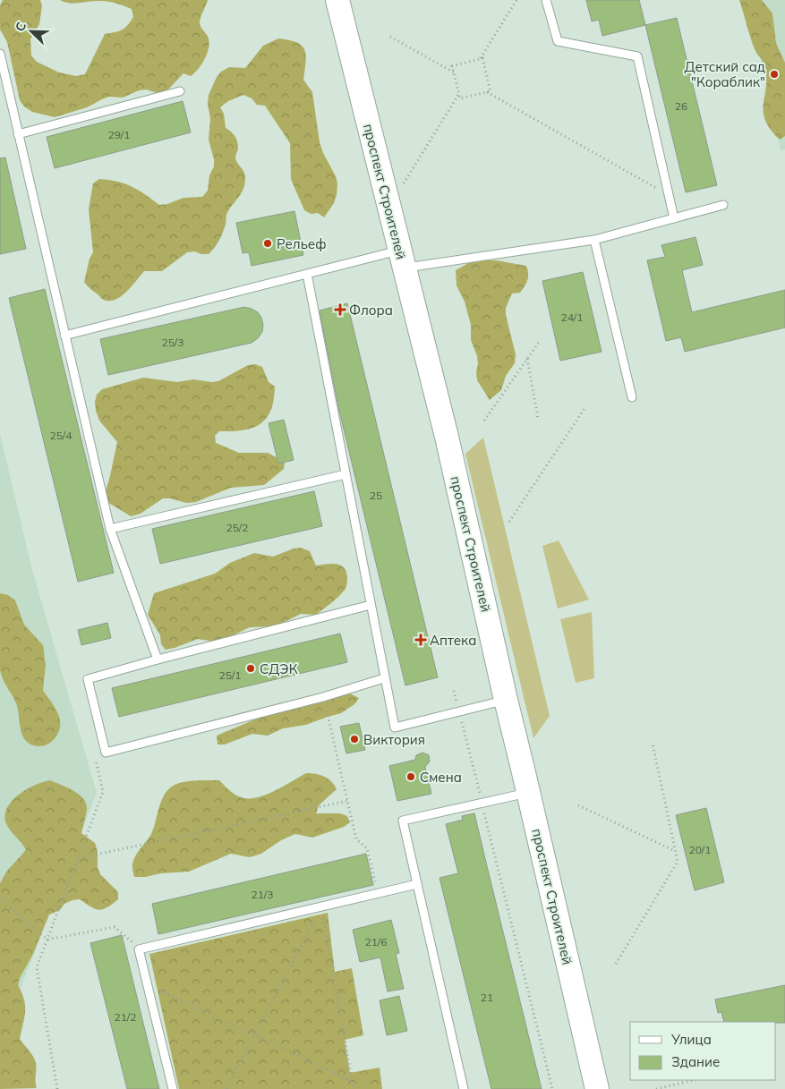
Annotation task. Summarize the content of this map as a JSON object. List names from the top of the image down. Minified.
{"streets":{"street":["проспект Строителей"]},"places":{"other":["Детский сад \"Кораблик\"","Рельеф","СДЭК","Виктория","Смена"],"health":["Флора","Аптека"]},"house_numbers":["26","29/1","24/1","25/3","25/4","25","25/2","25/1","20/1","21/3","21/6","21","21/2"],"legend":["Улица","Здание"],"north":"top left"}
